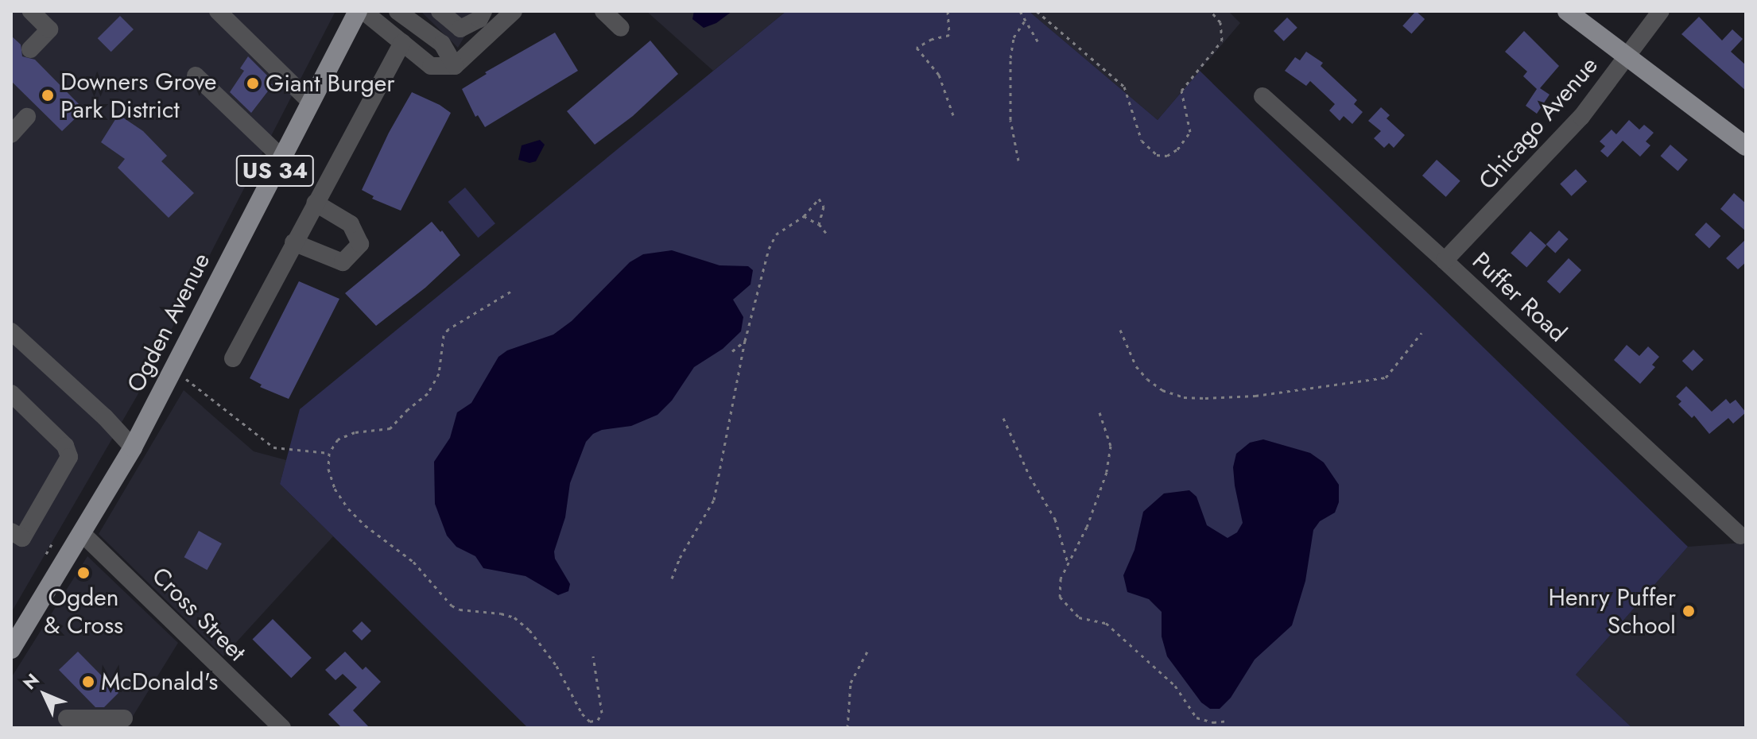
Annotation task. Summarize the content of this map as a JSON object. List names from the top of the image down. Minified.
{"streets":{"main road":["US 34","Ogden Avenue"],"street":["Chicago Avenue","Puffer Road","Cross Street"]},"crossings":[["Chicago Avenue","Puffer Road"],["Ogden Avenue","Cross Street"]],"places":["Giant Burger","Downers Grove Park District","Ogden & Cross","Henry Puffer School","McDonald's"],"north":"top left"}
